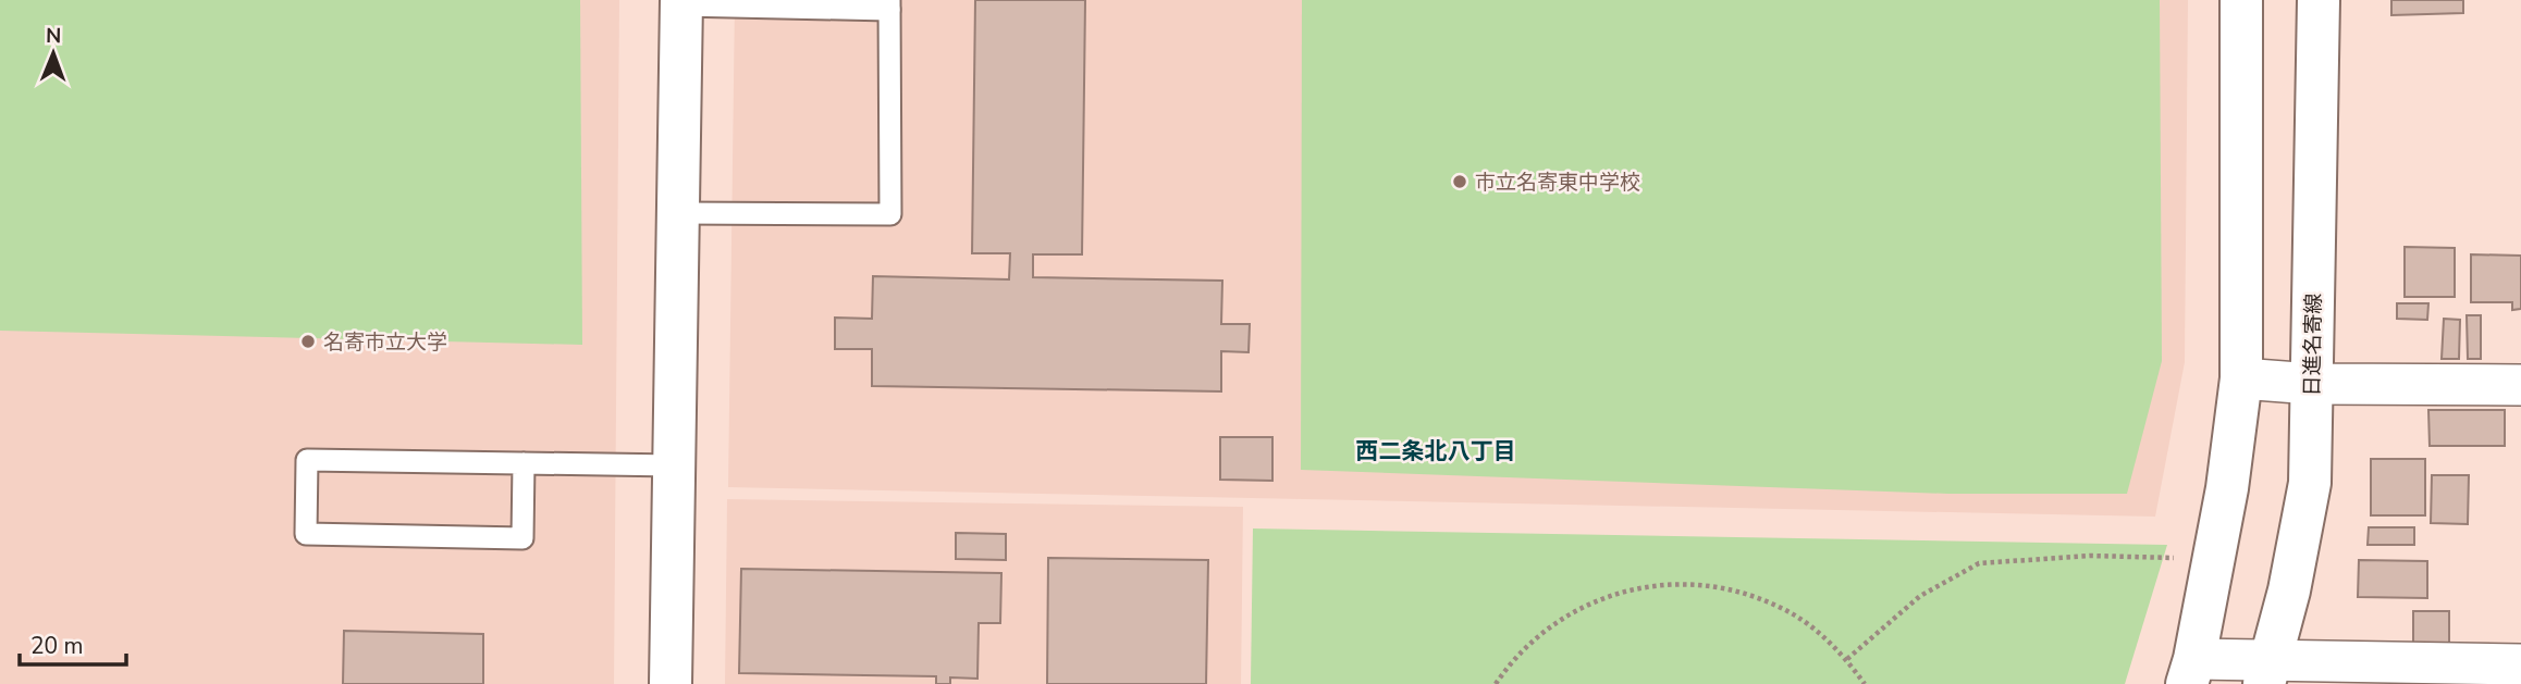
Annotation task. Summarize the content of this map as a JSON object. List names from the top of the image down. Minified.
{"streets":{"main road":["日進名寄線"]},"districts":["西二条北八丁目"],"places":["市立名寄東中学校","名寄市立大学"],"scale_bar":"20 m","north":"top"}
